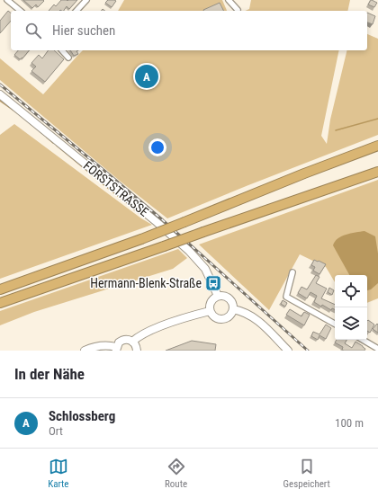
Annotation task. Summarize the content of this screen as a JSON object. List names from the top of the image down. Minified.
{"streets":{"main road":["FORSTSTRASSE"]},"places":{"bus stop":["Hermann-Blenk-Straße"]},"page":{"search":"Hier suchen","pins":"A","heading":"In der Nähe","list":[{"mark":"A","name":"Schlossberg","note":"Ort","value":"100 m"}],"nav":["Karte","Route","Gespeichert"]}}
